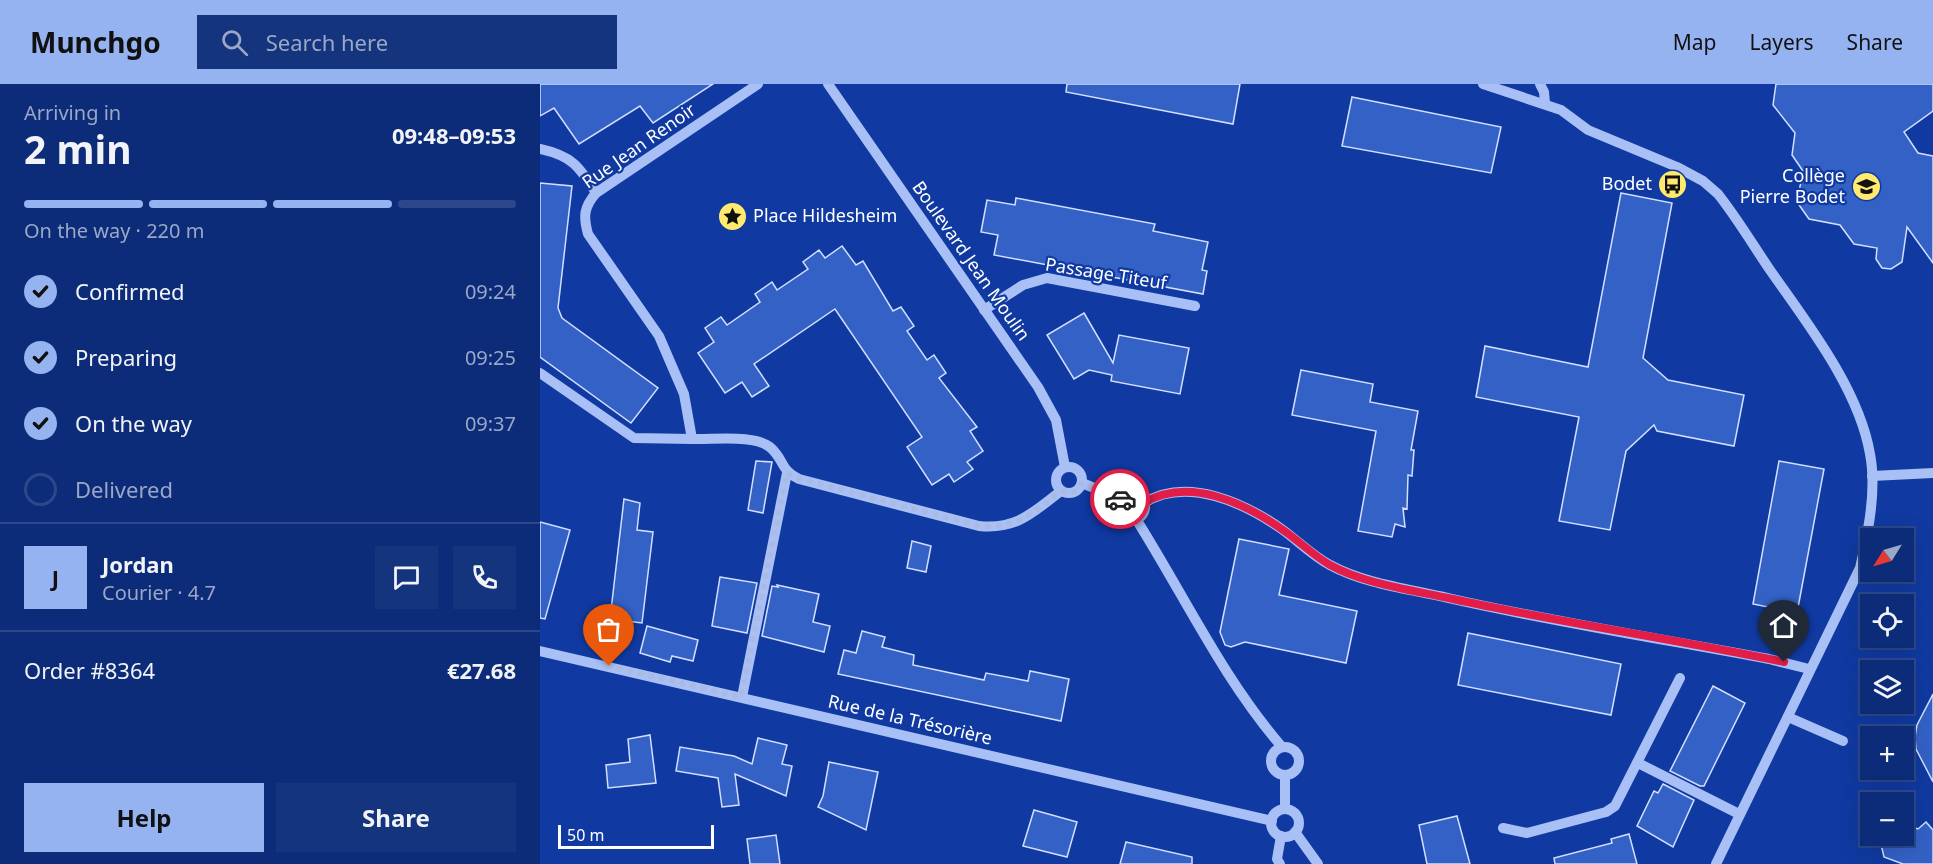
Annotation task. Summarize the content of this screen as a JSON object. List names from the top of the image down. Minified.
{"streets":{"street":["Rue Jean Renoir","Boulevard Jean Moulin","Passage Titeuf","Rue de la Trésorière"]},"crossings":[["Boulevard Jean Moulin","Passage Titeuf"]],"places":{"bus stop":["Bodet"],"school or university":["Collège Pierre Bodet"],"place":["Place Hildesheim"]},"scale_bar":"50 m","north":"bottom left","page":{"header":"Munchgo","search":"Search here","nav":["Map","Layers","Share"],"heading":["2 min","Arriving in","09:48–09:53"],"panel":["Jordan","Courier · 4.7","Order #8364","€27.68"],"bar":"On the way · 220 m","list":[["Confirmed","09:24"],["Preparing","09:25"],["On the way","09:37"],"Delivered"],"map_buttons":["+","−"],"round":"J","buttons":["Help","Share"],"scale":"50 m"}}
